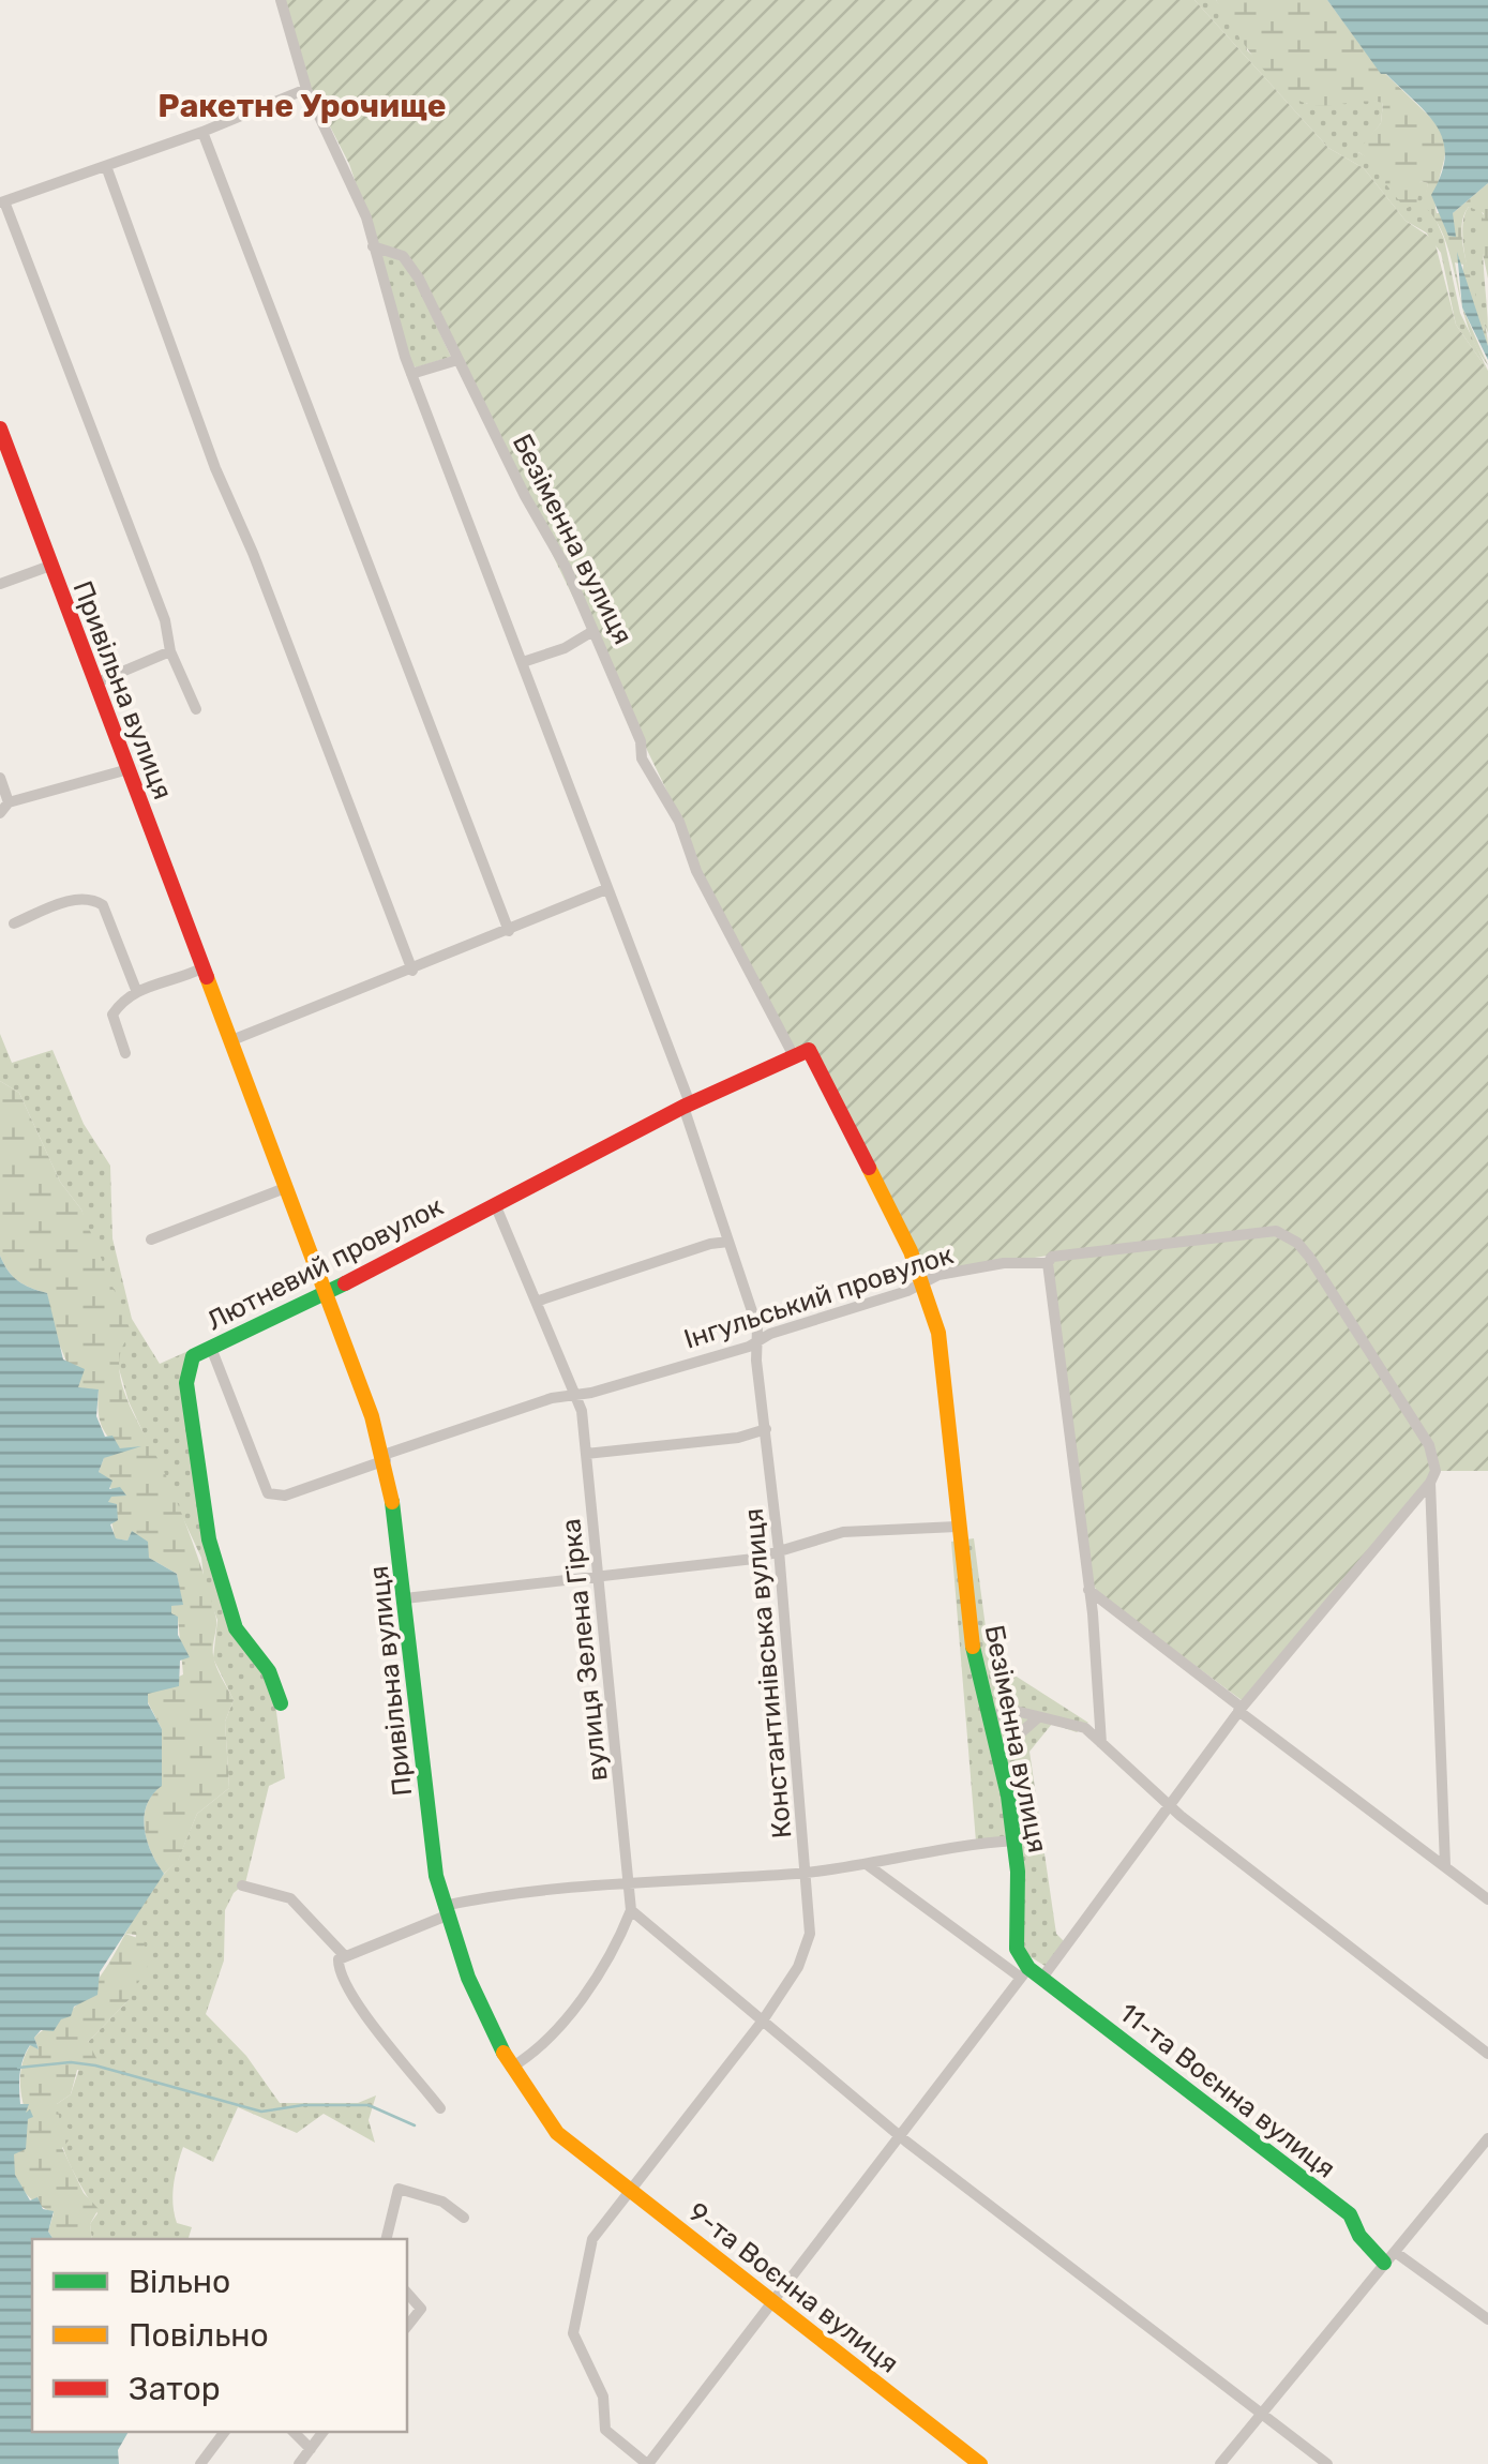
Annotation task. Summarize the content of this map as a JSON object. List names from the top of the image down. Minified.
{"streets":{"street":["Безіменна вулиця","Привільна вулиця","Лютневий провулок","Інгульський провулок","вулиця Зелена Гірка","Константинівська вулиця","11-та Воєнна вулиця","9-та Воєнна вулиця"]},"crossings":[["Безіменна вулиця","Лютневий провулок"],["Безіменна вулиця","Інгульський провулок"],["Безіменна вулиця","Константинівська вулиця"],["Безіменна вулиця","11-та Воєнна вулиця"],["Привільна вулиця","Лютневий провулок"],["Привільна вулиця","Інгульський провулок"],["Привільна вулиця","вулиця Зелена Гірка"],["Привільна вулиця","9-та Воєнна вулиця"],["Лютневий провулок","Інгульський провулок"],["Лютневий провулок","вулиця Зелена Гірка"],["Лютневий провулок","Константинівська вулиця"],["Інгульський провулок","вулиця Зелена Гірка"],["Інгульський провулок","Константинівська вулиця"],["Константинівська вулиця","9-та Воєнна вулиця"]],"districts":["Ракетне Урочище"],"legend":["Вільно","Повільно","Затор"]}
